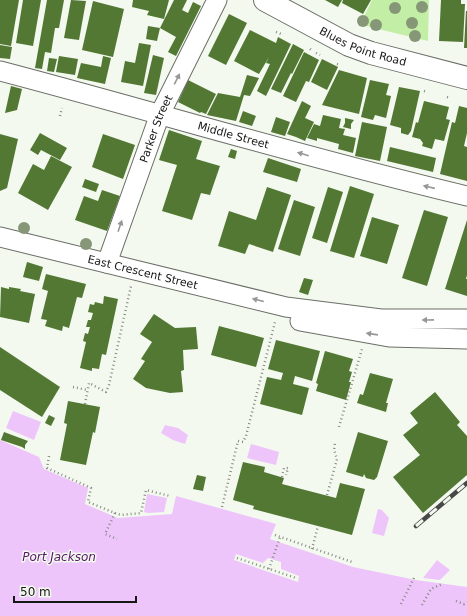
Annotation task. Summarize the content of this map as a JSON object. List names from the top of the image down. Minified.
{"streets":{"street":["Blues Point Road","Parker Street","Middle Street","East Crescent Street"]},"crossings":[["Parker Street","Middle Street"],["Parker Street","East Crescent Street"]],"one_way":["Parker Street"],"water":["Port Jackson"],"scale_bar":"50 m"}
